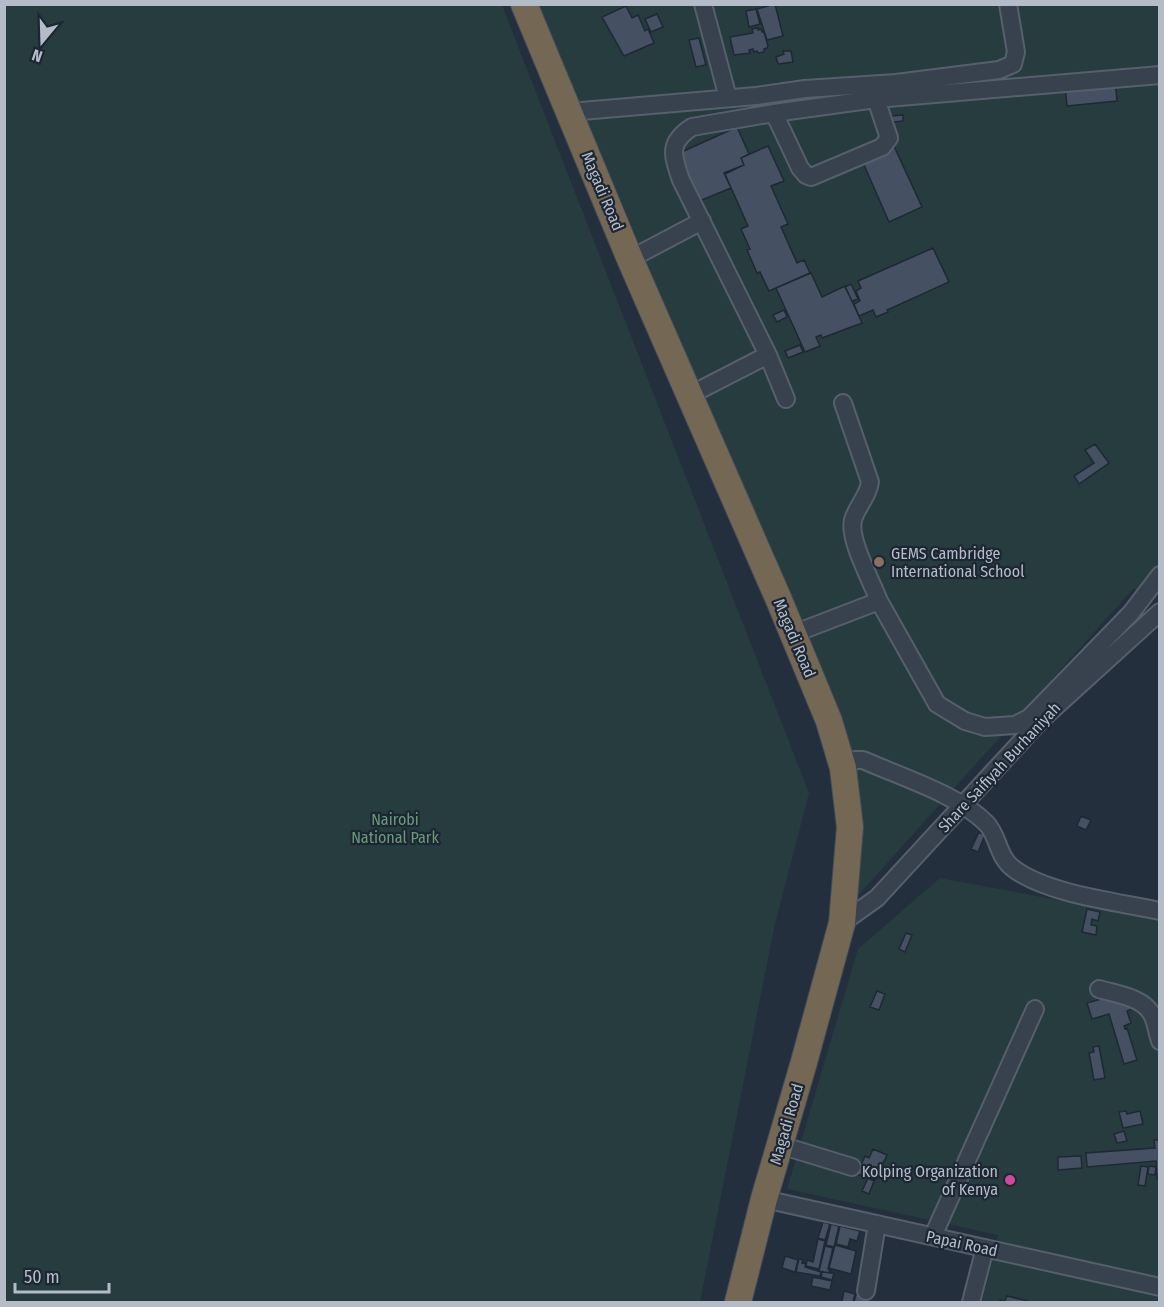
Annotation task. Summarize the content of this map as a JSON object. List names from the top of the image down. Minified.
{"streets":{"highway":["Magadi Road"],"street":["Share Saifiyah Burhaniyah","Papai Road"]},"crossings":[["Magadi Road","Share Saifiyah Burhaniyah"],["Magadi Road","Papai Road"]],"parks":["Nairobi National Park"],"places":["GEMS Cambridge International School","Kolping Organization of Kenya"],"scale_bar":"50 m","north":"bottom"}
